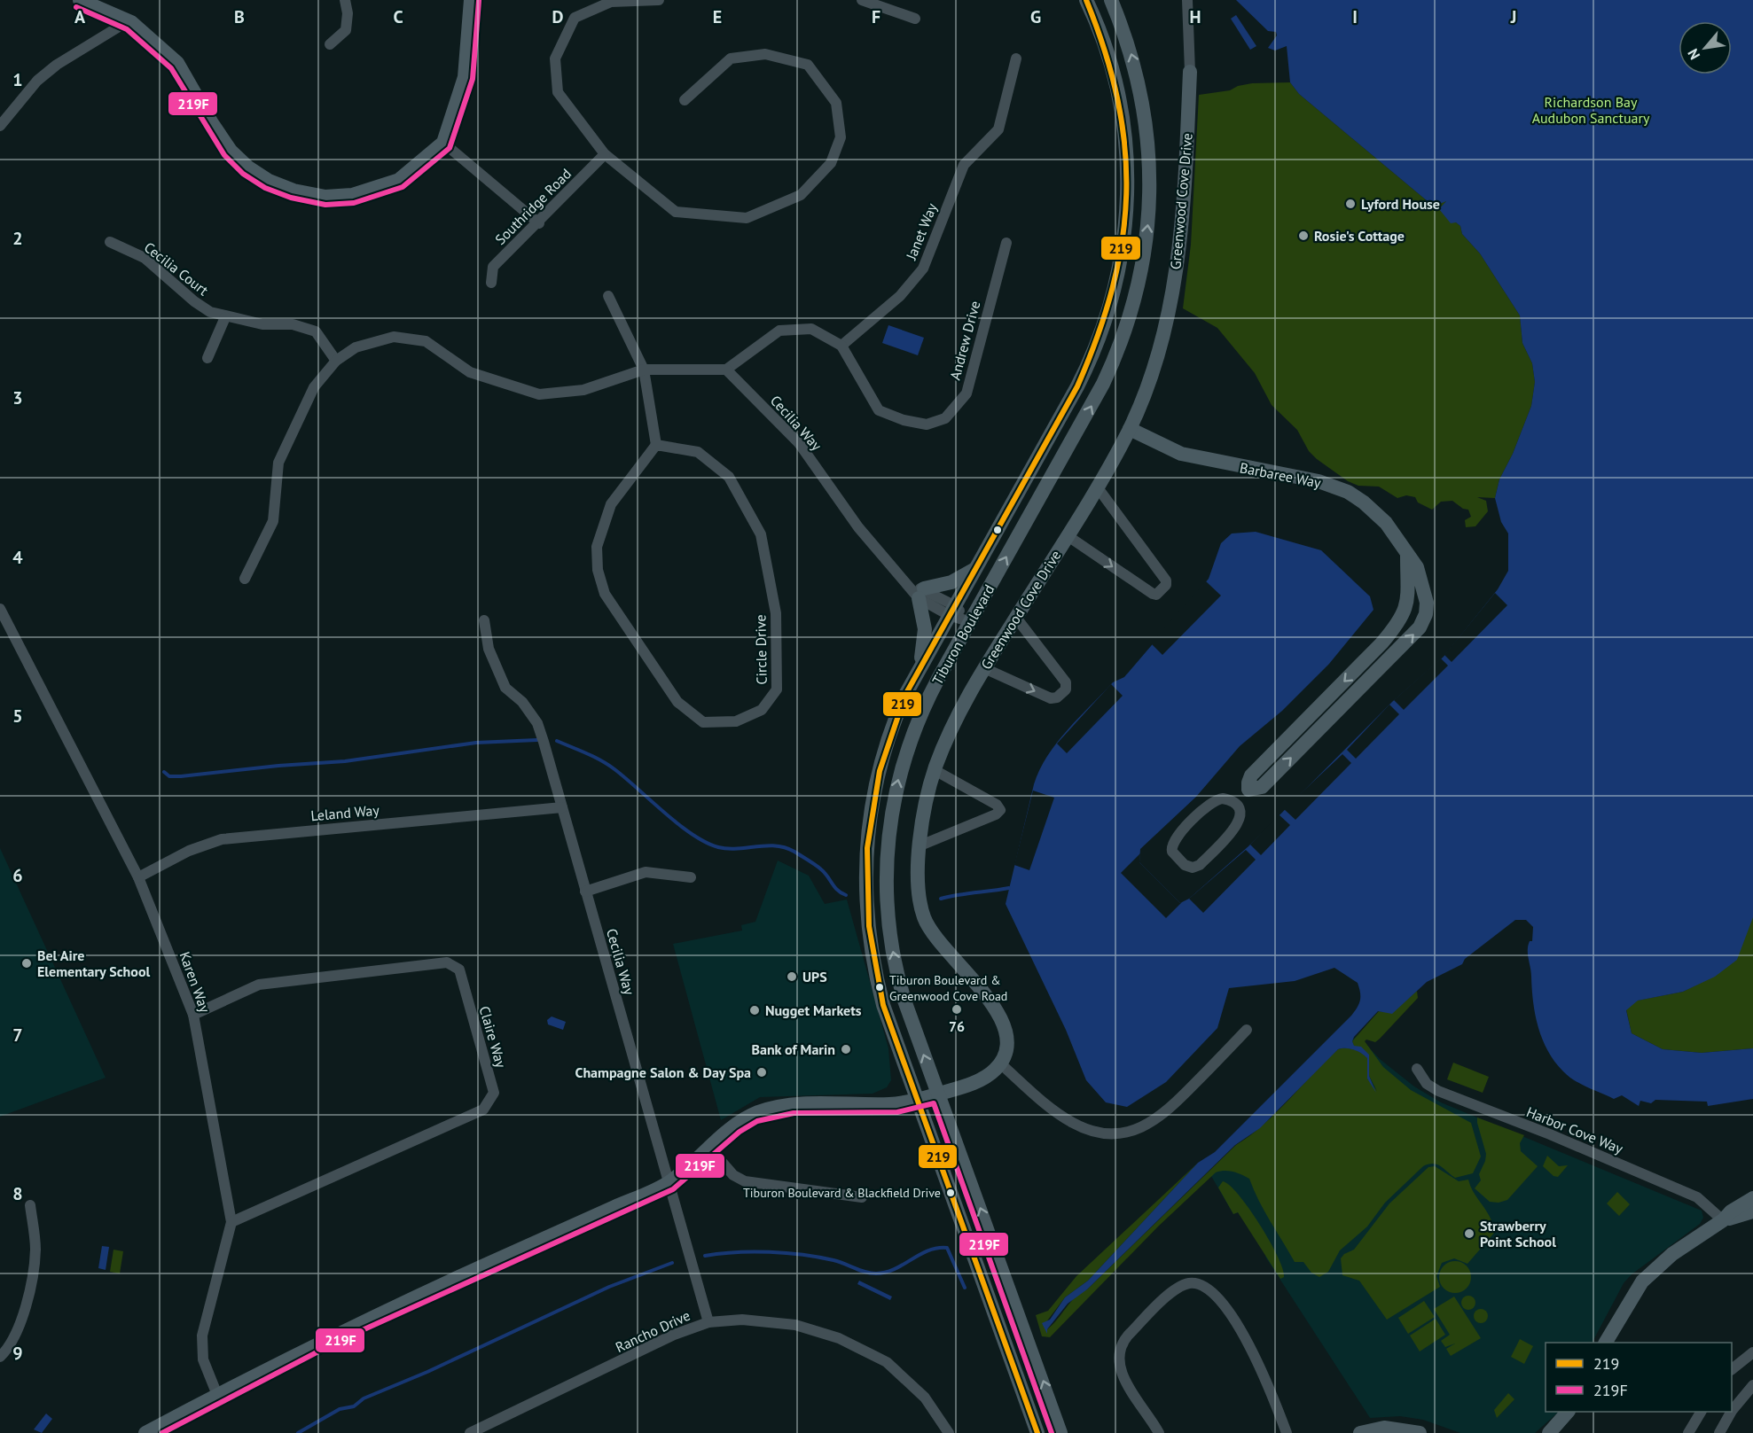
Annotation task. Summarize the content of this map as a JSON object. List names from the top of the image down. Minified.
{"streets":{"street":["Greenwood Cove Drive","Southridge Road","Janet Way","Cecilia Court","Andrew Drive","Cecilia Way","Barbaree Way","Tiburon Boulevard","Circle Drive","Leland Way","Karen Way","Claire Way","Harbor Cove Way","Rancho Drive"]},"crossings":[["Greenwood Cove Drive","Barbaree Way"],["Janet Way","Andrew Drive"],["Cecilia Way","Tiburon Boulevard"],["Cecilia Way","Leland Way"],["Cecilia Way","Rancho Drive"],["Leland Way","Karen Way"],["Karen Way","Claire Way"]],"parks":["Richardson Bay Audubon Sanctuary"],"places":["Lyford House","Rosie's Cottage","Bel Aire Elementary School","UPS","Tiburon Boulevard & Greenwood Cove Road","76","Nugget Markets","Bank of Marin","Champagne Salon & Day Spa","Tiburon Boulevard & Blackfield Drive","Strawberry Point School"],"lines":["transit line 219","transit line 219F"],"legend":["219","219F"],"north":"bottom left","grid":{"columns":["A","B","C","D","E","F","G","H","I","J"],"rows":["1","2","3","4","5","6","7","8","9"]}}
